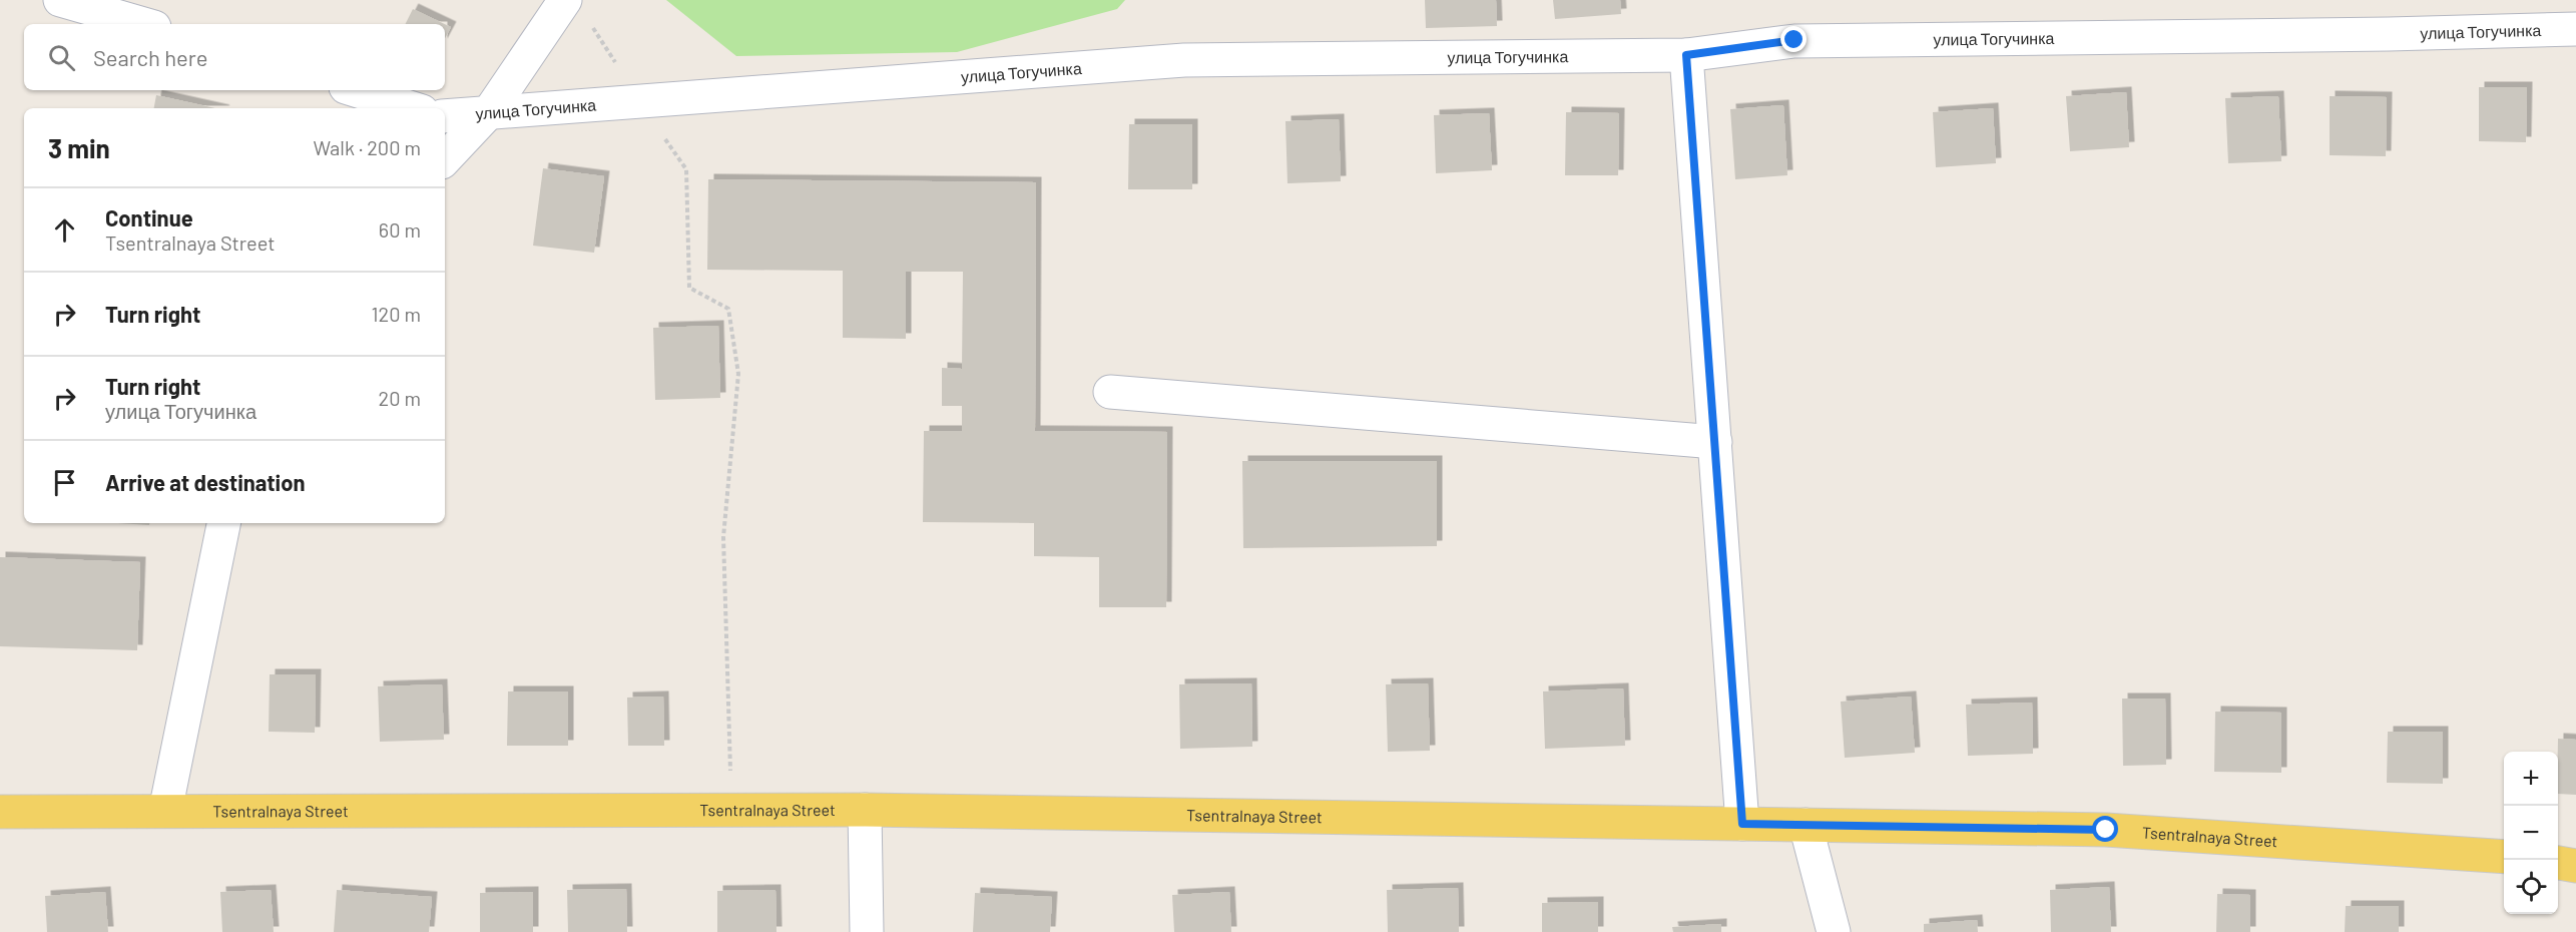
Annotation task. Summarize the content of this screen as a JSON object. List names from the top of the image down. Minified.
{"streets":{"main road":["Tsentralnaya Street"],"street":["улица Тогучинка"]},"page":{"search":"Search here","heading":["3 min","Walk · 200 m"],"list":[["Continue","Tsentralnaya Street","60 m"],["Turn right","120 m"],["Turn right","улица Тогучинка","20 m"],"Arrive at destination"],"map_buttons":["+","−"]}}
